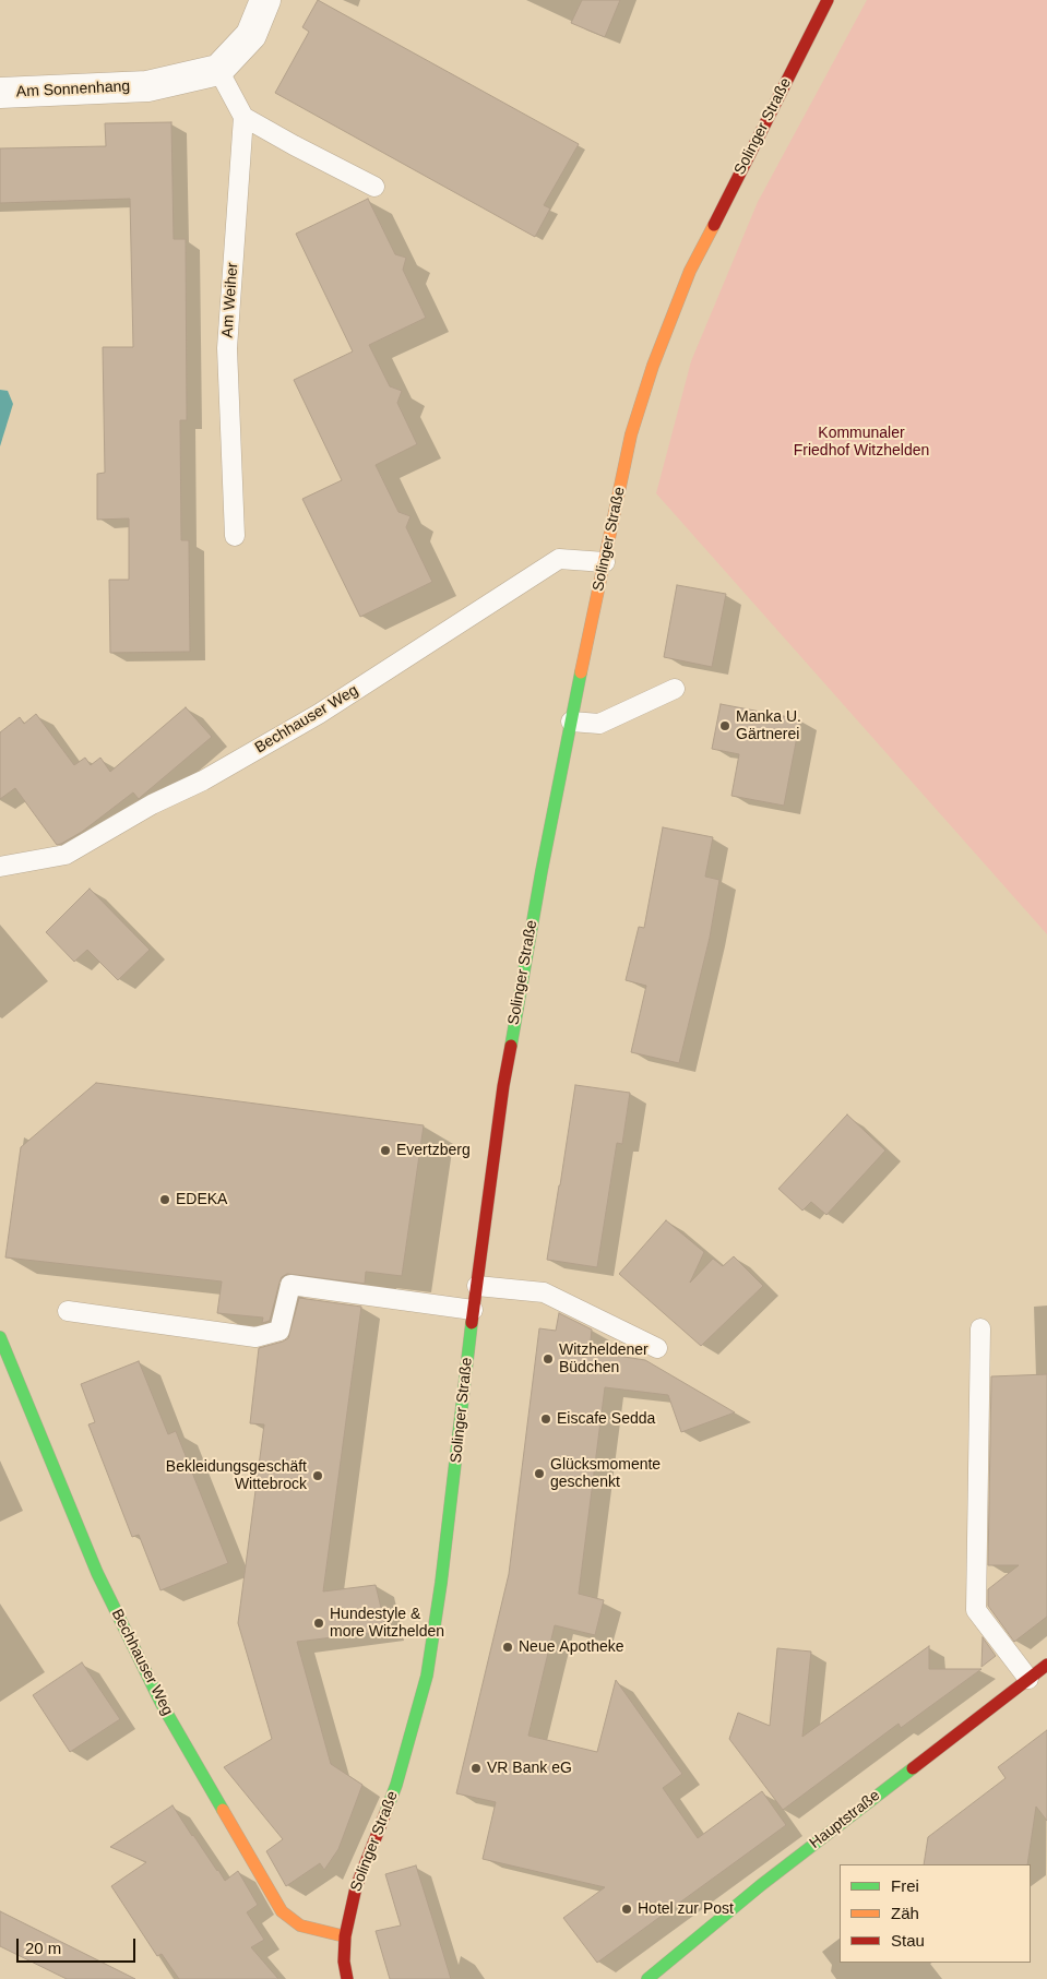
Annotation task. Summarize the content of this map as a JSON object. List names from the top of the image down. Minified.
{"streets":{"main road":["Solinger Straße","Bechhauser Weg","Hauptstraße"],"street":["Am Sonnenhang"],"lane":["Am Weiher"]},"crossings":[["Solinger Straße","Bechhauser Weg"]],"parks":["Kommunaler Friedhof Witzhelden"],"places":["Manka U. Gärtnerei","Evertzberg","EDEKA","Witzheldener Büdchen","Eiscafe Sedda","Glücksmomente geschenkt","Bekleidungsgeschäft Wittebrock","Hundestyle & more Witzhelden","Neue Apotheke","VR Bank eG","Hotel zur Post"],"legend":["Frei","Zäh","Stau"],"scale_bar":"20 m"}
